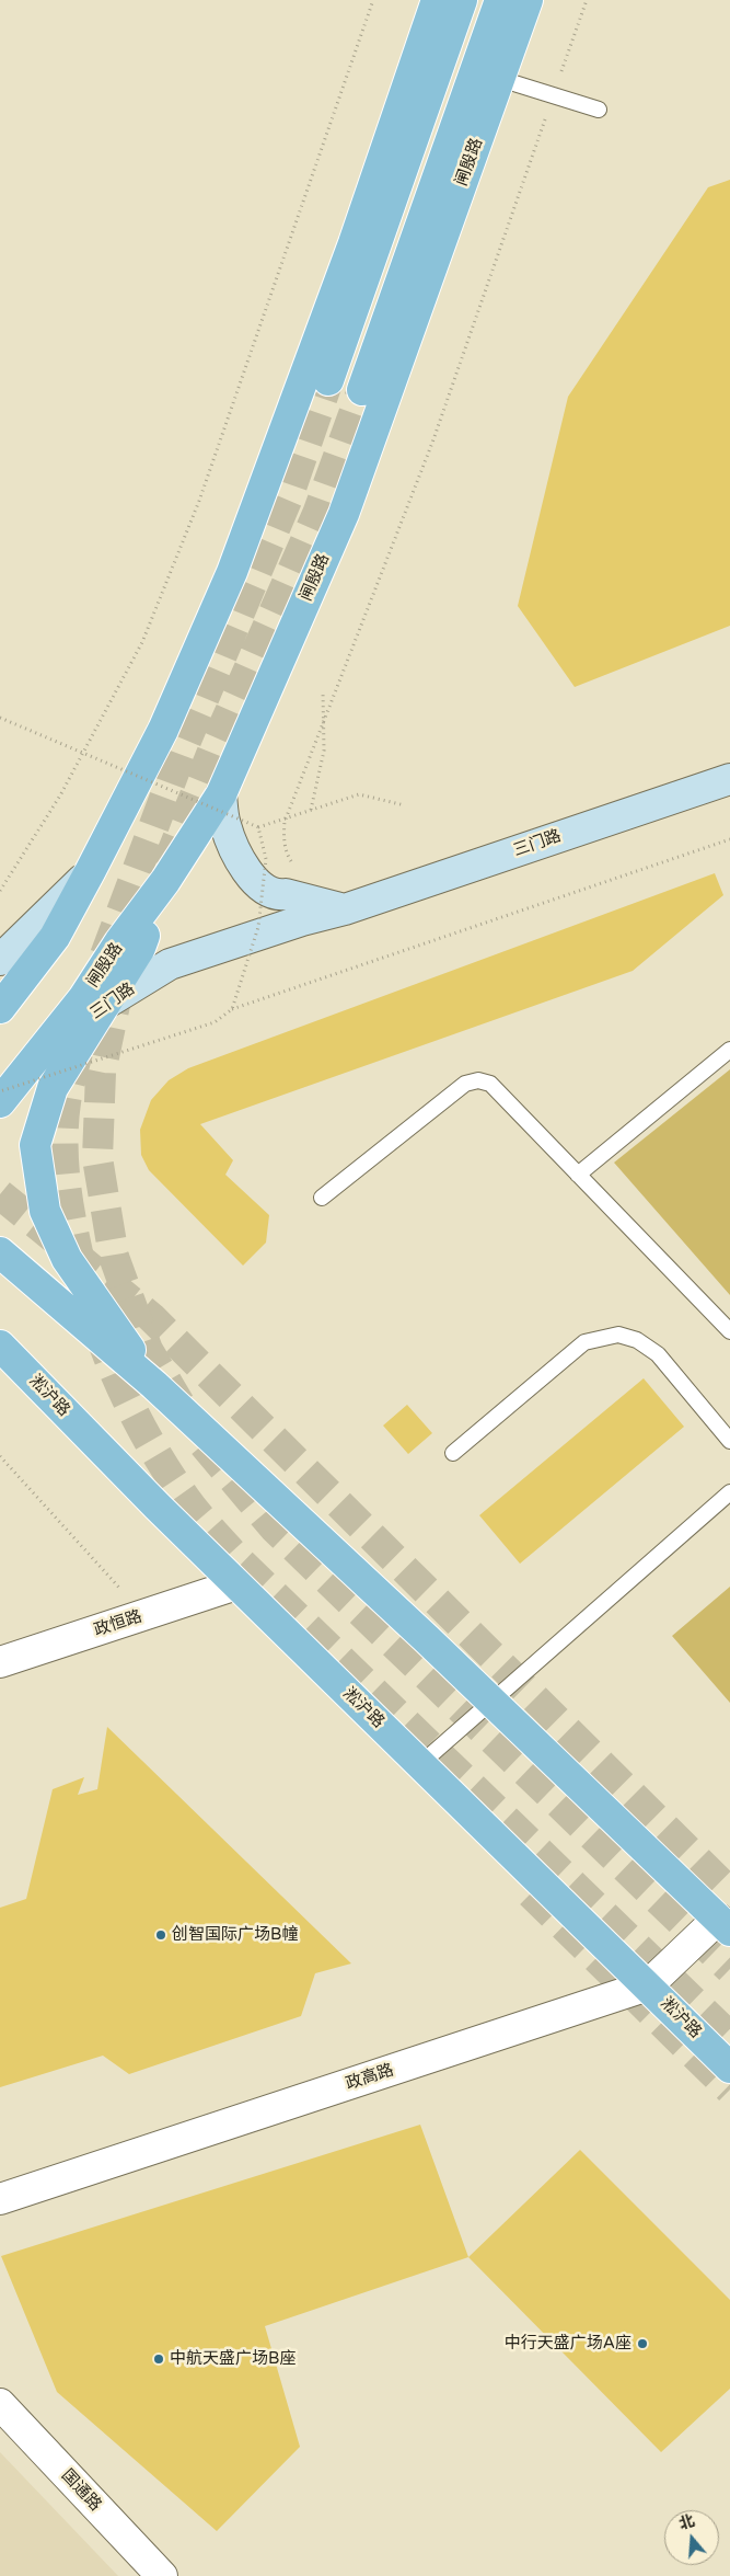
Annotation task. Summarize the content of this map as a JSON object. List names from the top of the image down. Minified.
{"streets":{"main road":["闸殷路","淞沪路"],"street":["三门路","政恒路","政高路","国通路"]},"crossings":[["闸殷路","三门路"],["淞沪路","政恒路"],["淞沪路","政高路"]],"places":["创智国际广场B幢","中行天盛广场A座","中航天盛广场B座"],"north":"top"}
